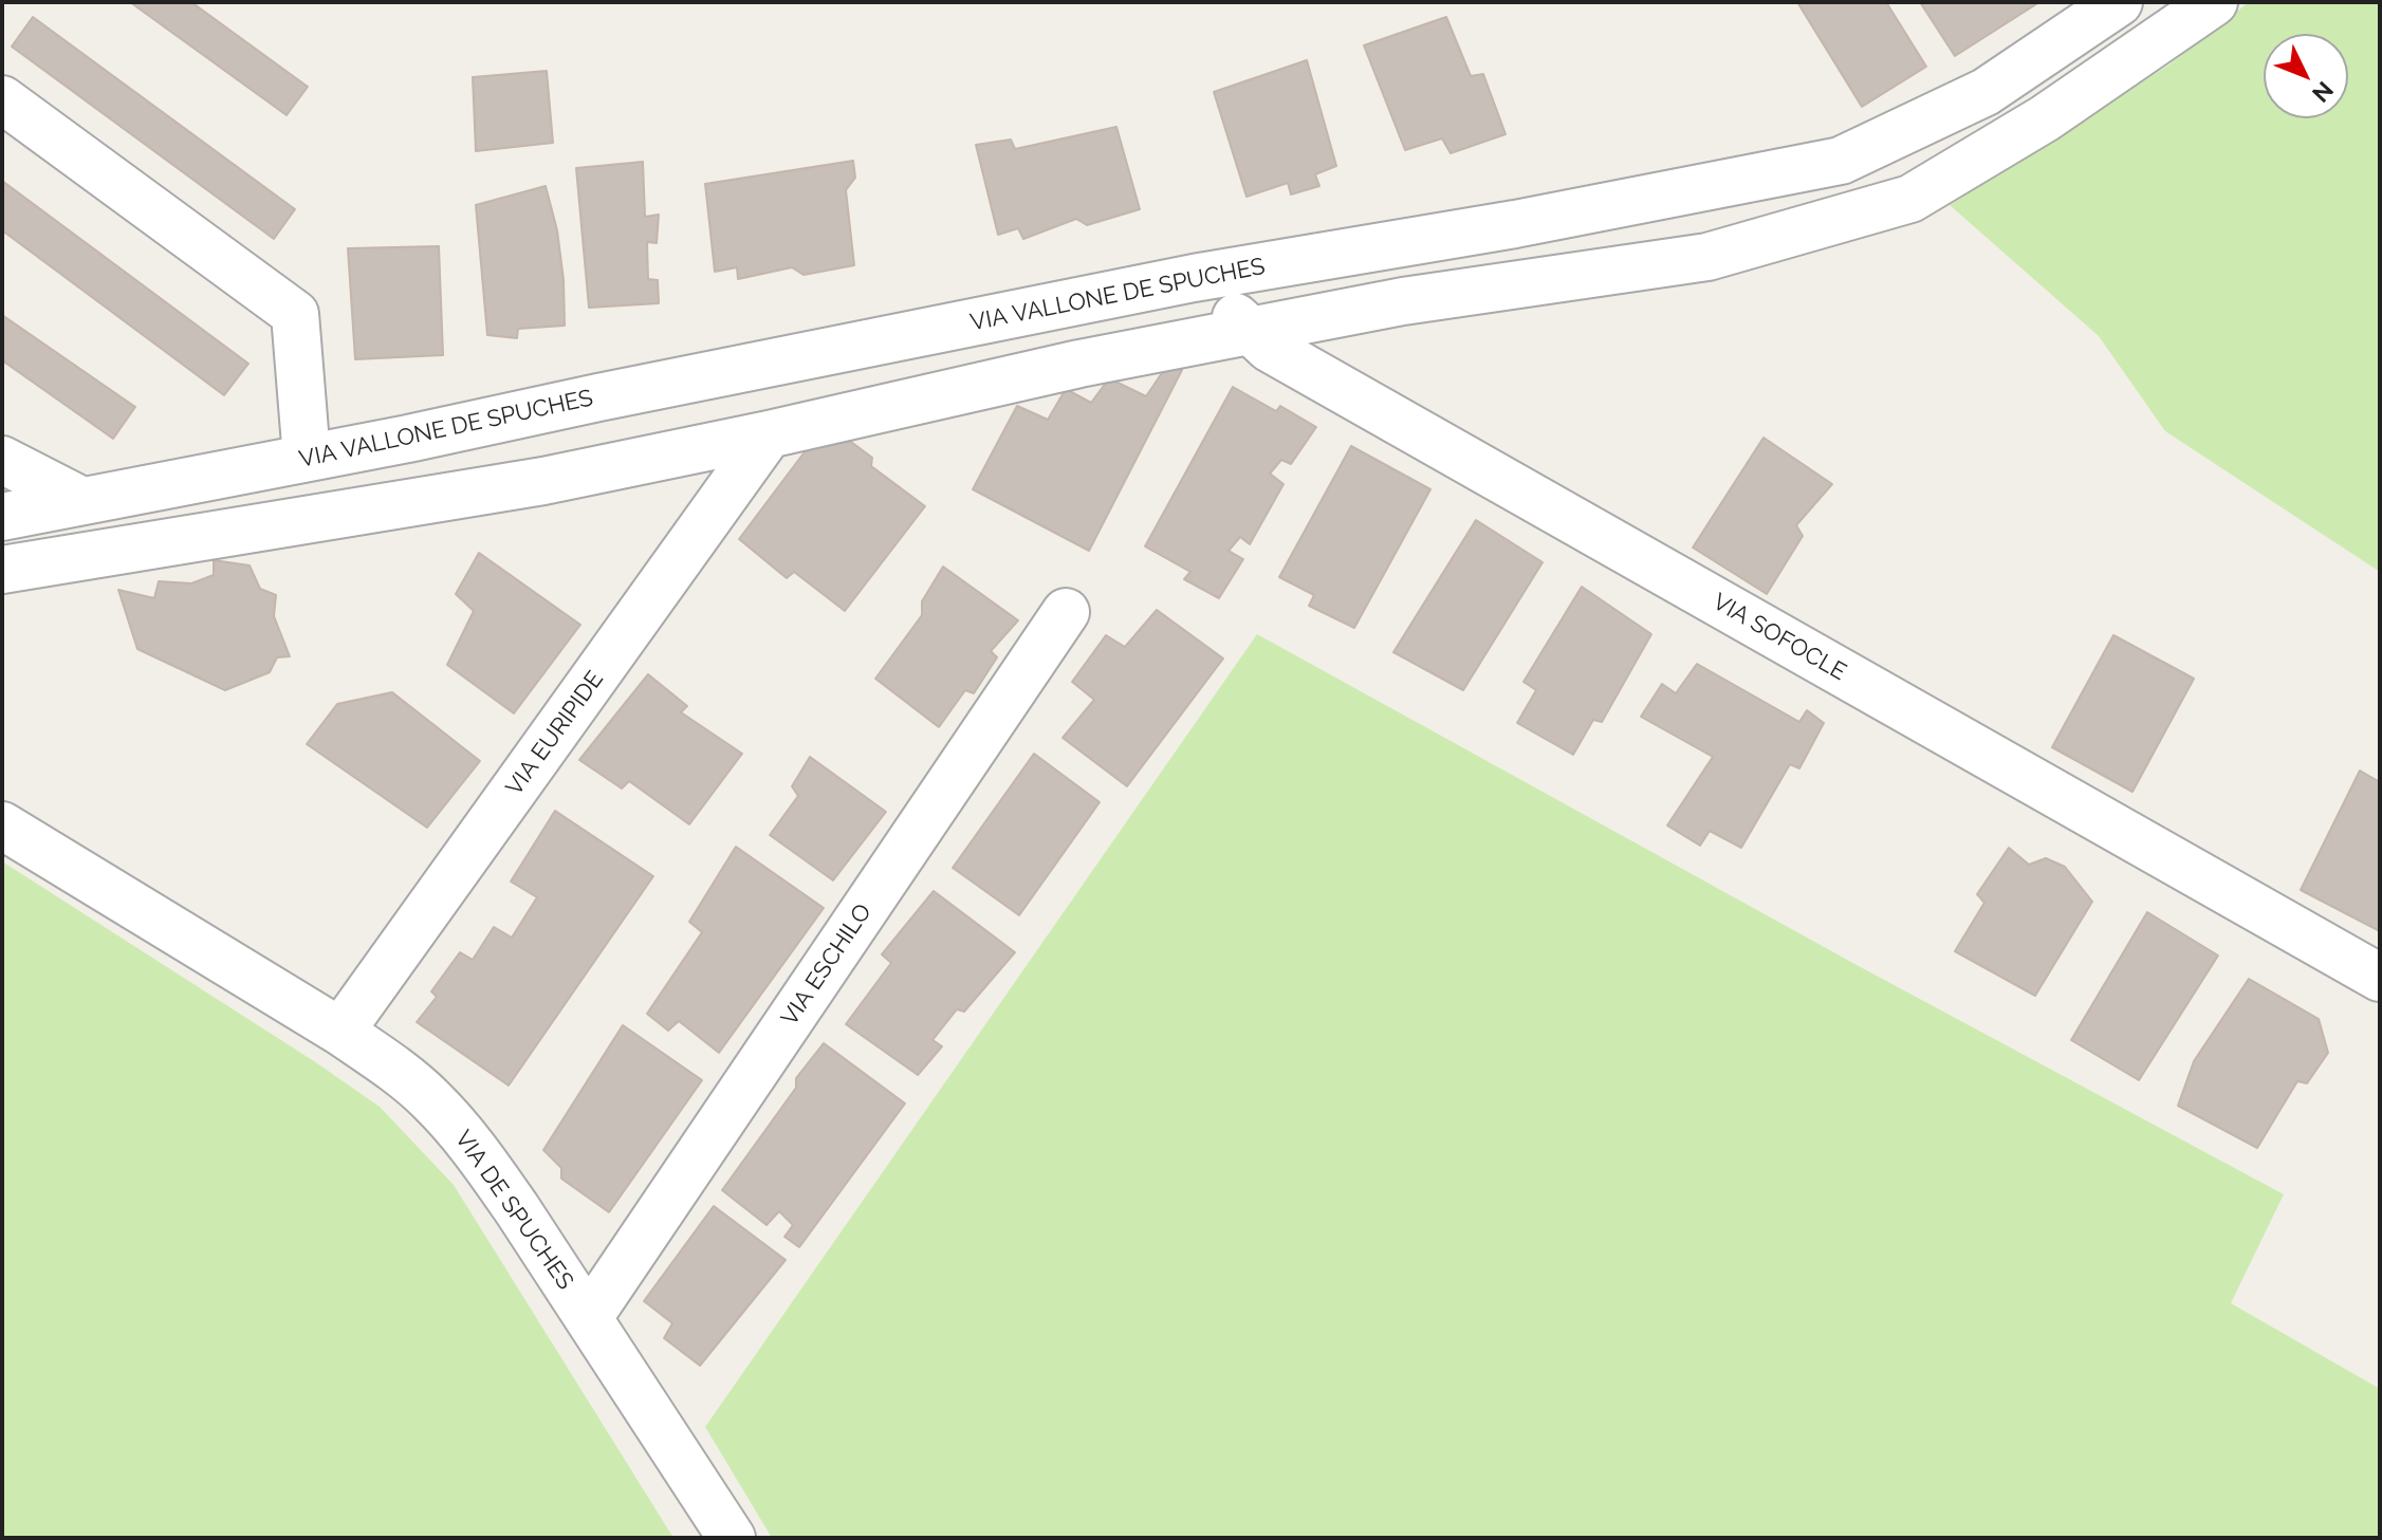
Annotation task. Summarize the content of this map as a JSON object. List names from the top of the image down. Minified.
{"streets":{"street":["VIA VALLONE DE SPUCHES","VIA SOFOCLE","VIA EURIPIDE","VIA ESCHILO","VIA DE SPUCHES"]},"crossings":[["VIA VALLONE DE SPUCHES","VIA SOFOCLE"],["VIA EURIPIDE","VIA DE SPUCHES"],["VIA ESCHILO","VIA DE SPUCHES"]],"north":"bottom right"}
